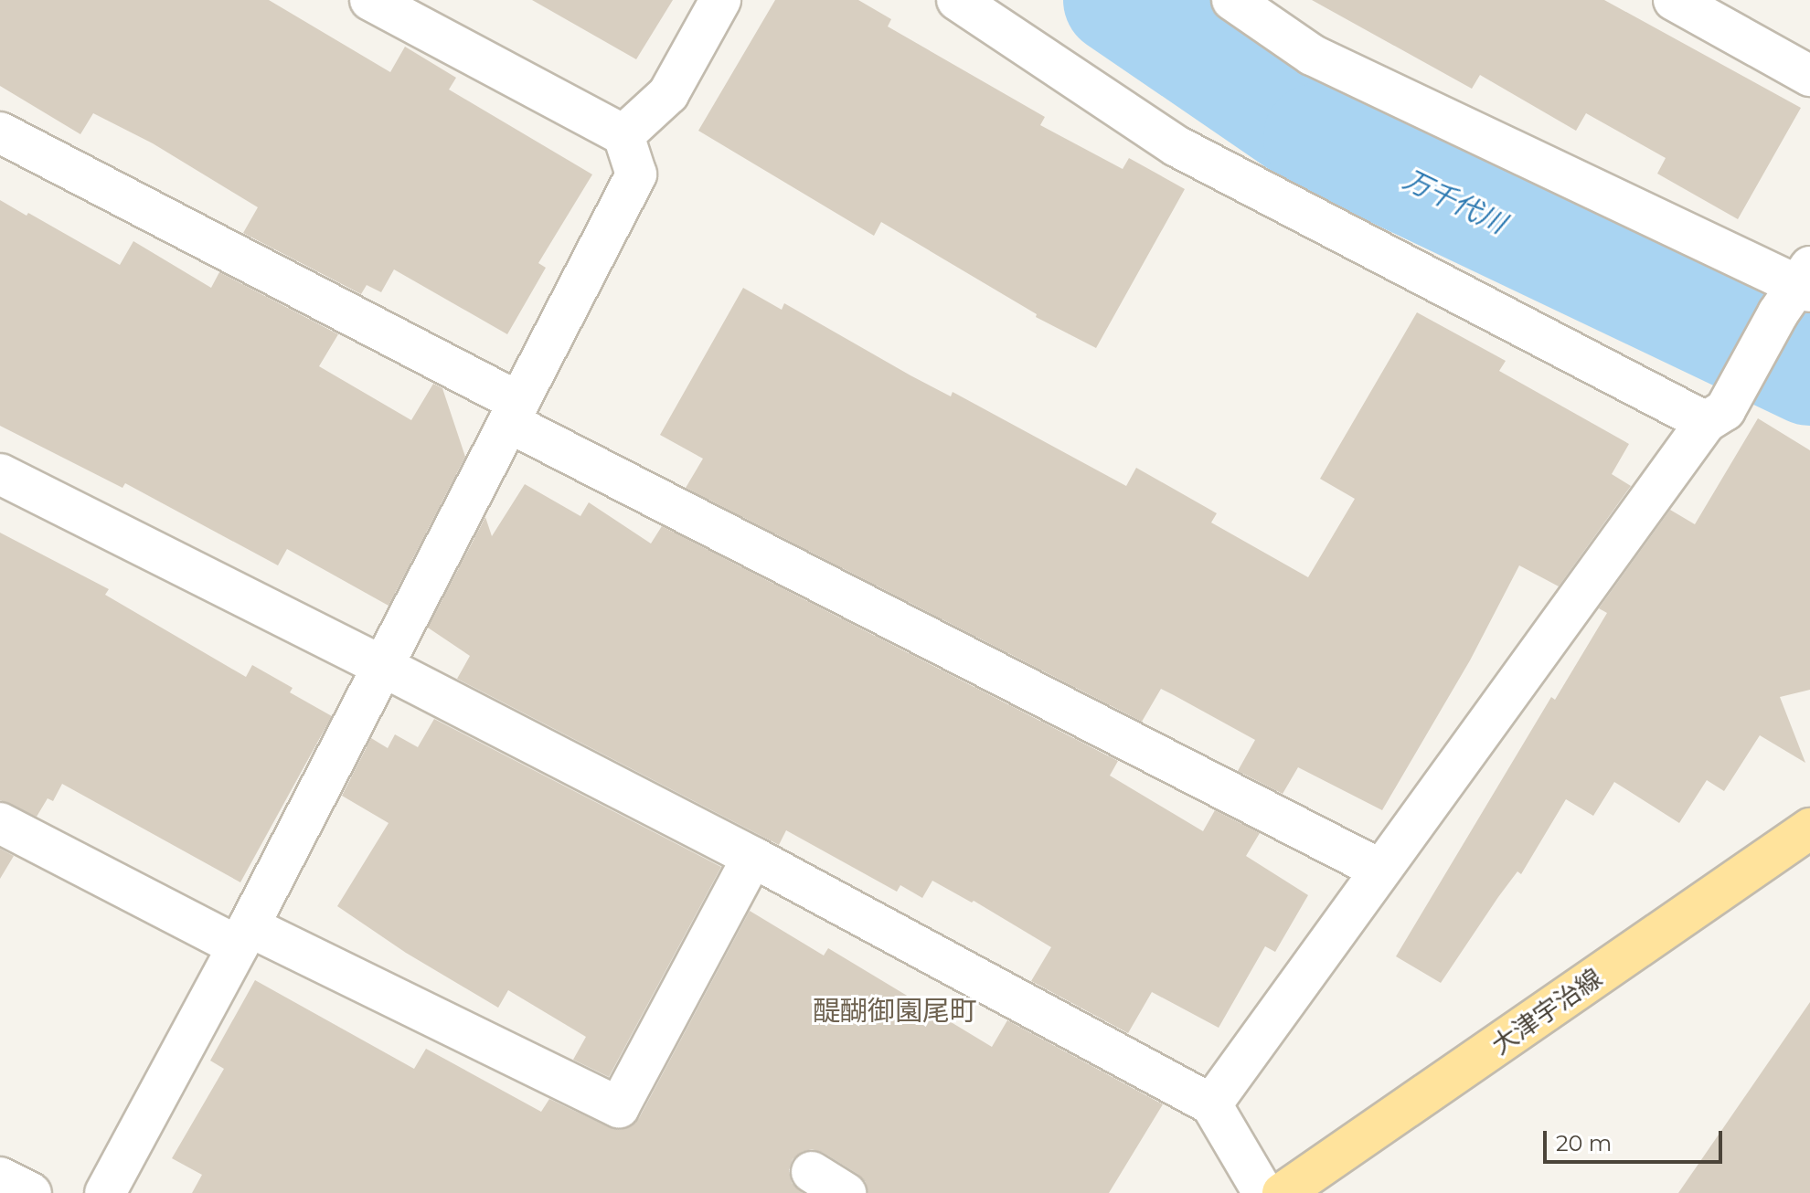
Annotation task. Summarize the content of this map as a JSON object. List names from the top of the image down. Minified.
{"streets":{"main road":["大津宇治線"]},"districts":["醍醐御園尾町"],"water":["万千代川"],"scale_bar":"20 m"}
